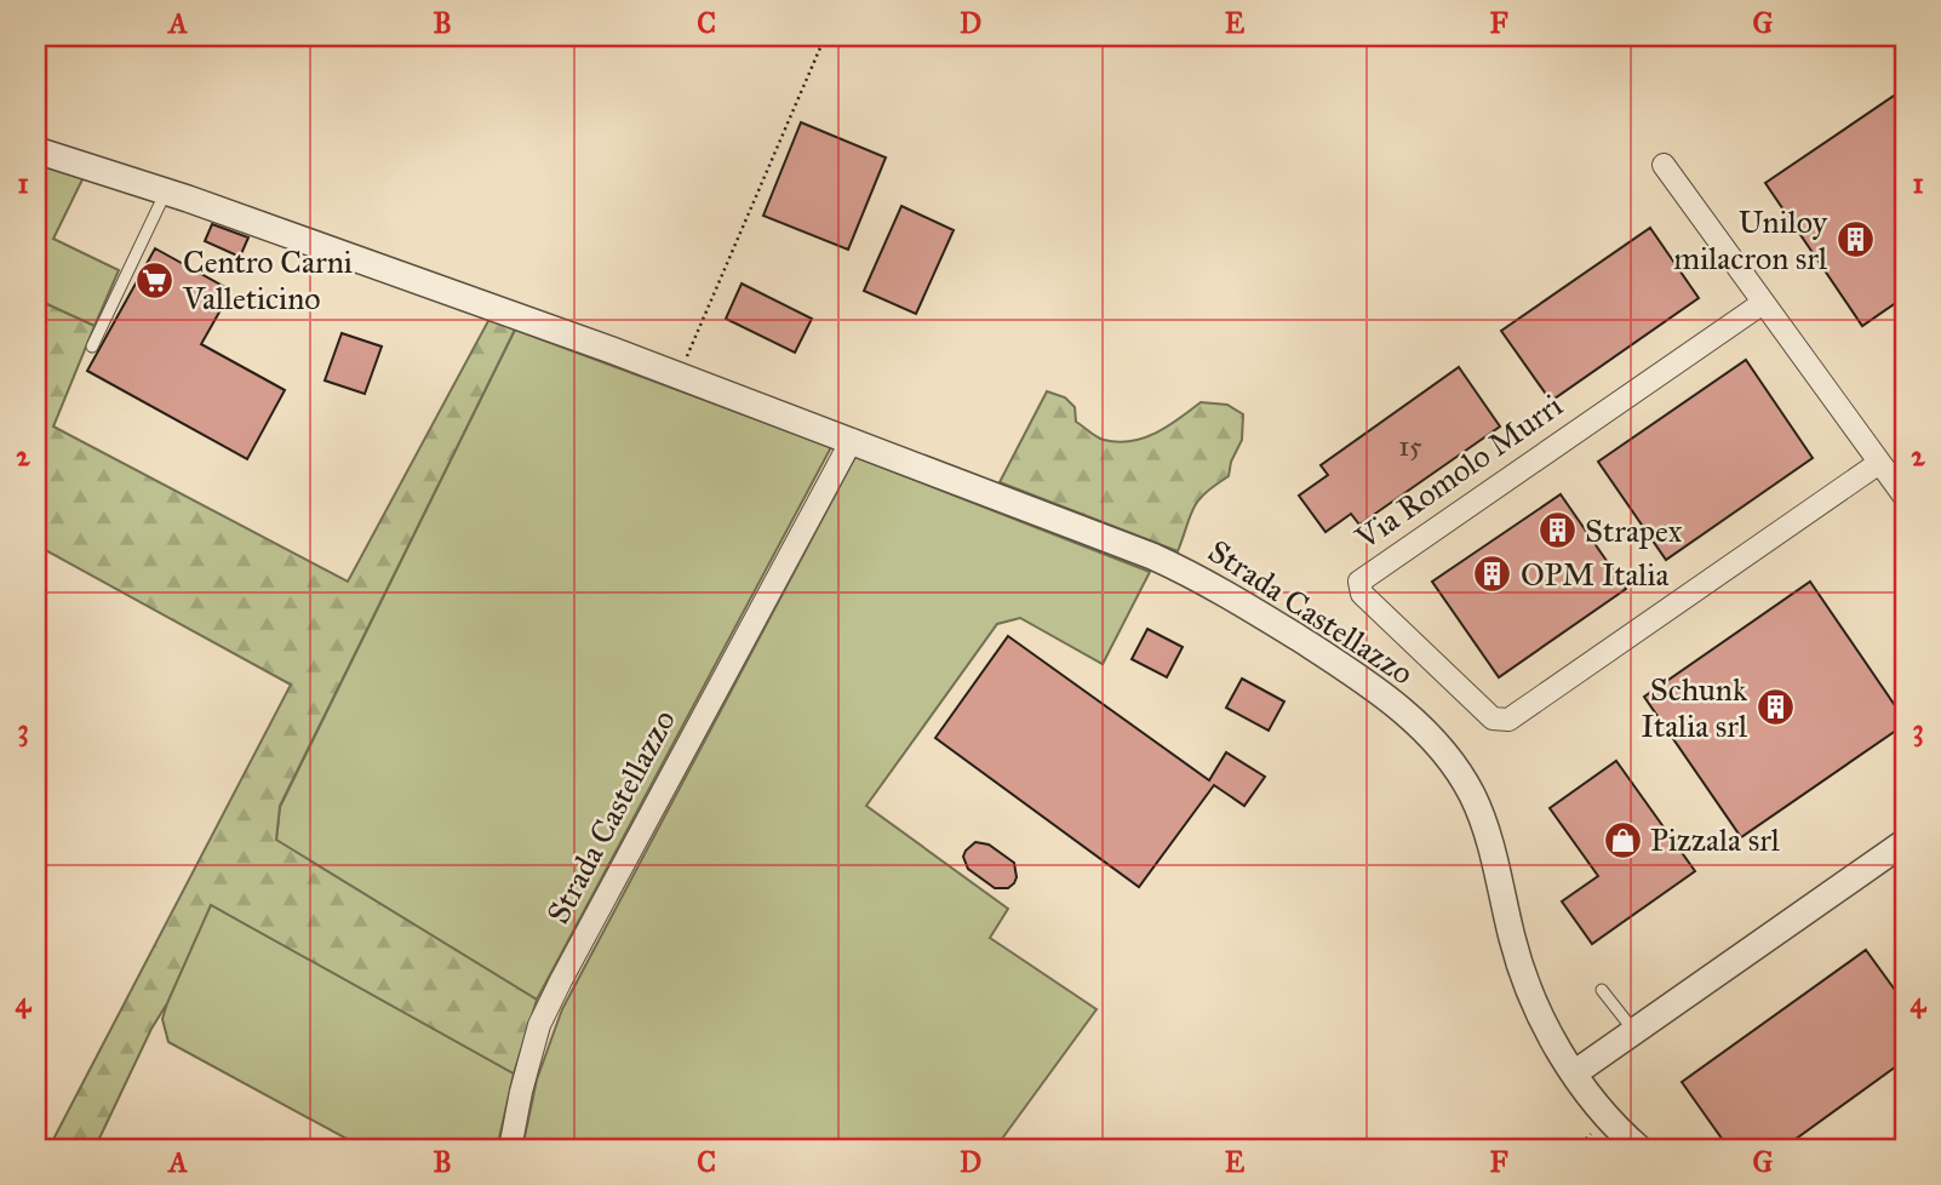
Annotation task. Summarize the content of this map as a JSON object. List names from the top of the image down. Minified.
{"streets":{"street":["Via Romolo Murri","Strada Castellazzo"]},"places":{"building":["Uniloy milacron srl","Strapex","OPM Italia","Schunk Italia srl"],"supermarket":["Centro Carni Valleticino"],"shop":["Pizzala srl"]},"house_numbers":["15"],"grid":{"columns":["A","B","C","D","E","F","G"],"rows":["1","2","3","4"]}}
